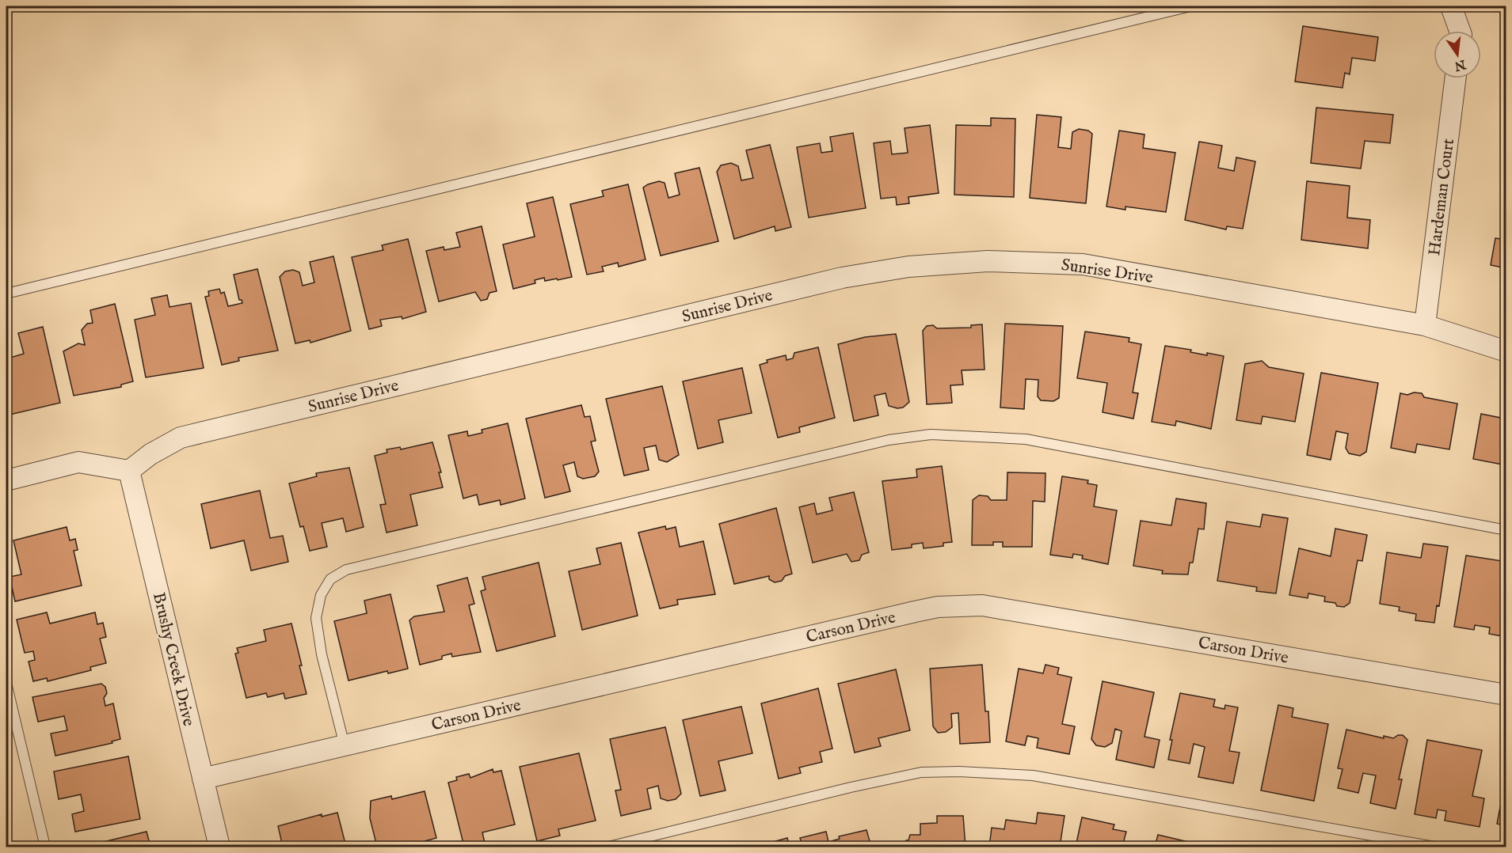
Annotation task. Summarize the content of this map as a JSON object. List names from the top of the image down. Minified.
{"streets":{"street":["Hardeman Court","Sunrise Drive","Carson Drive","Brushy Creek Drive"]},"crossings":[["Hardeman Court","Sunrise Drive"],["Sunrise Drive","Brushy Creek Drive"],["Carson Drive","Brushy Creek Drive"]],"north":"bottom"}
